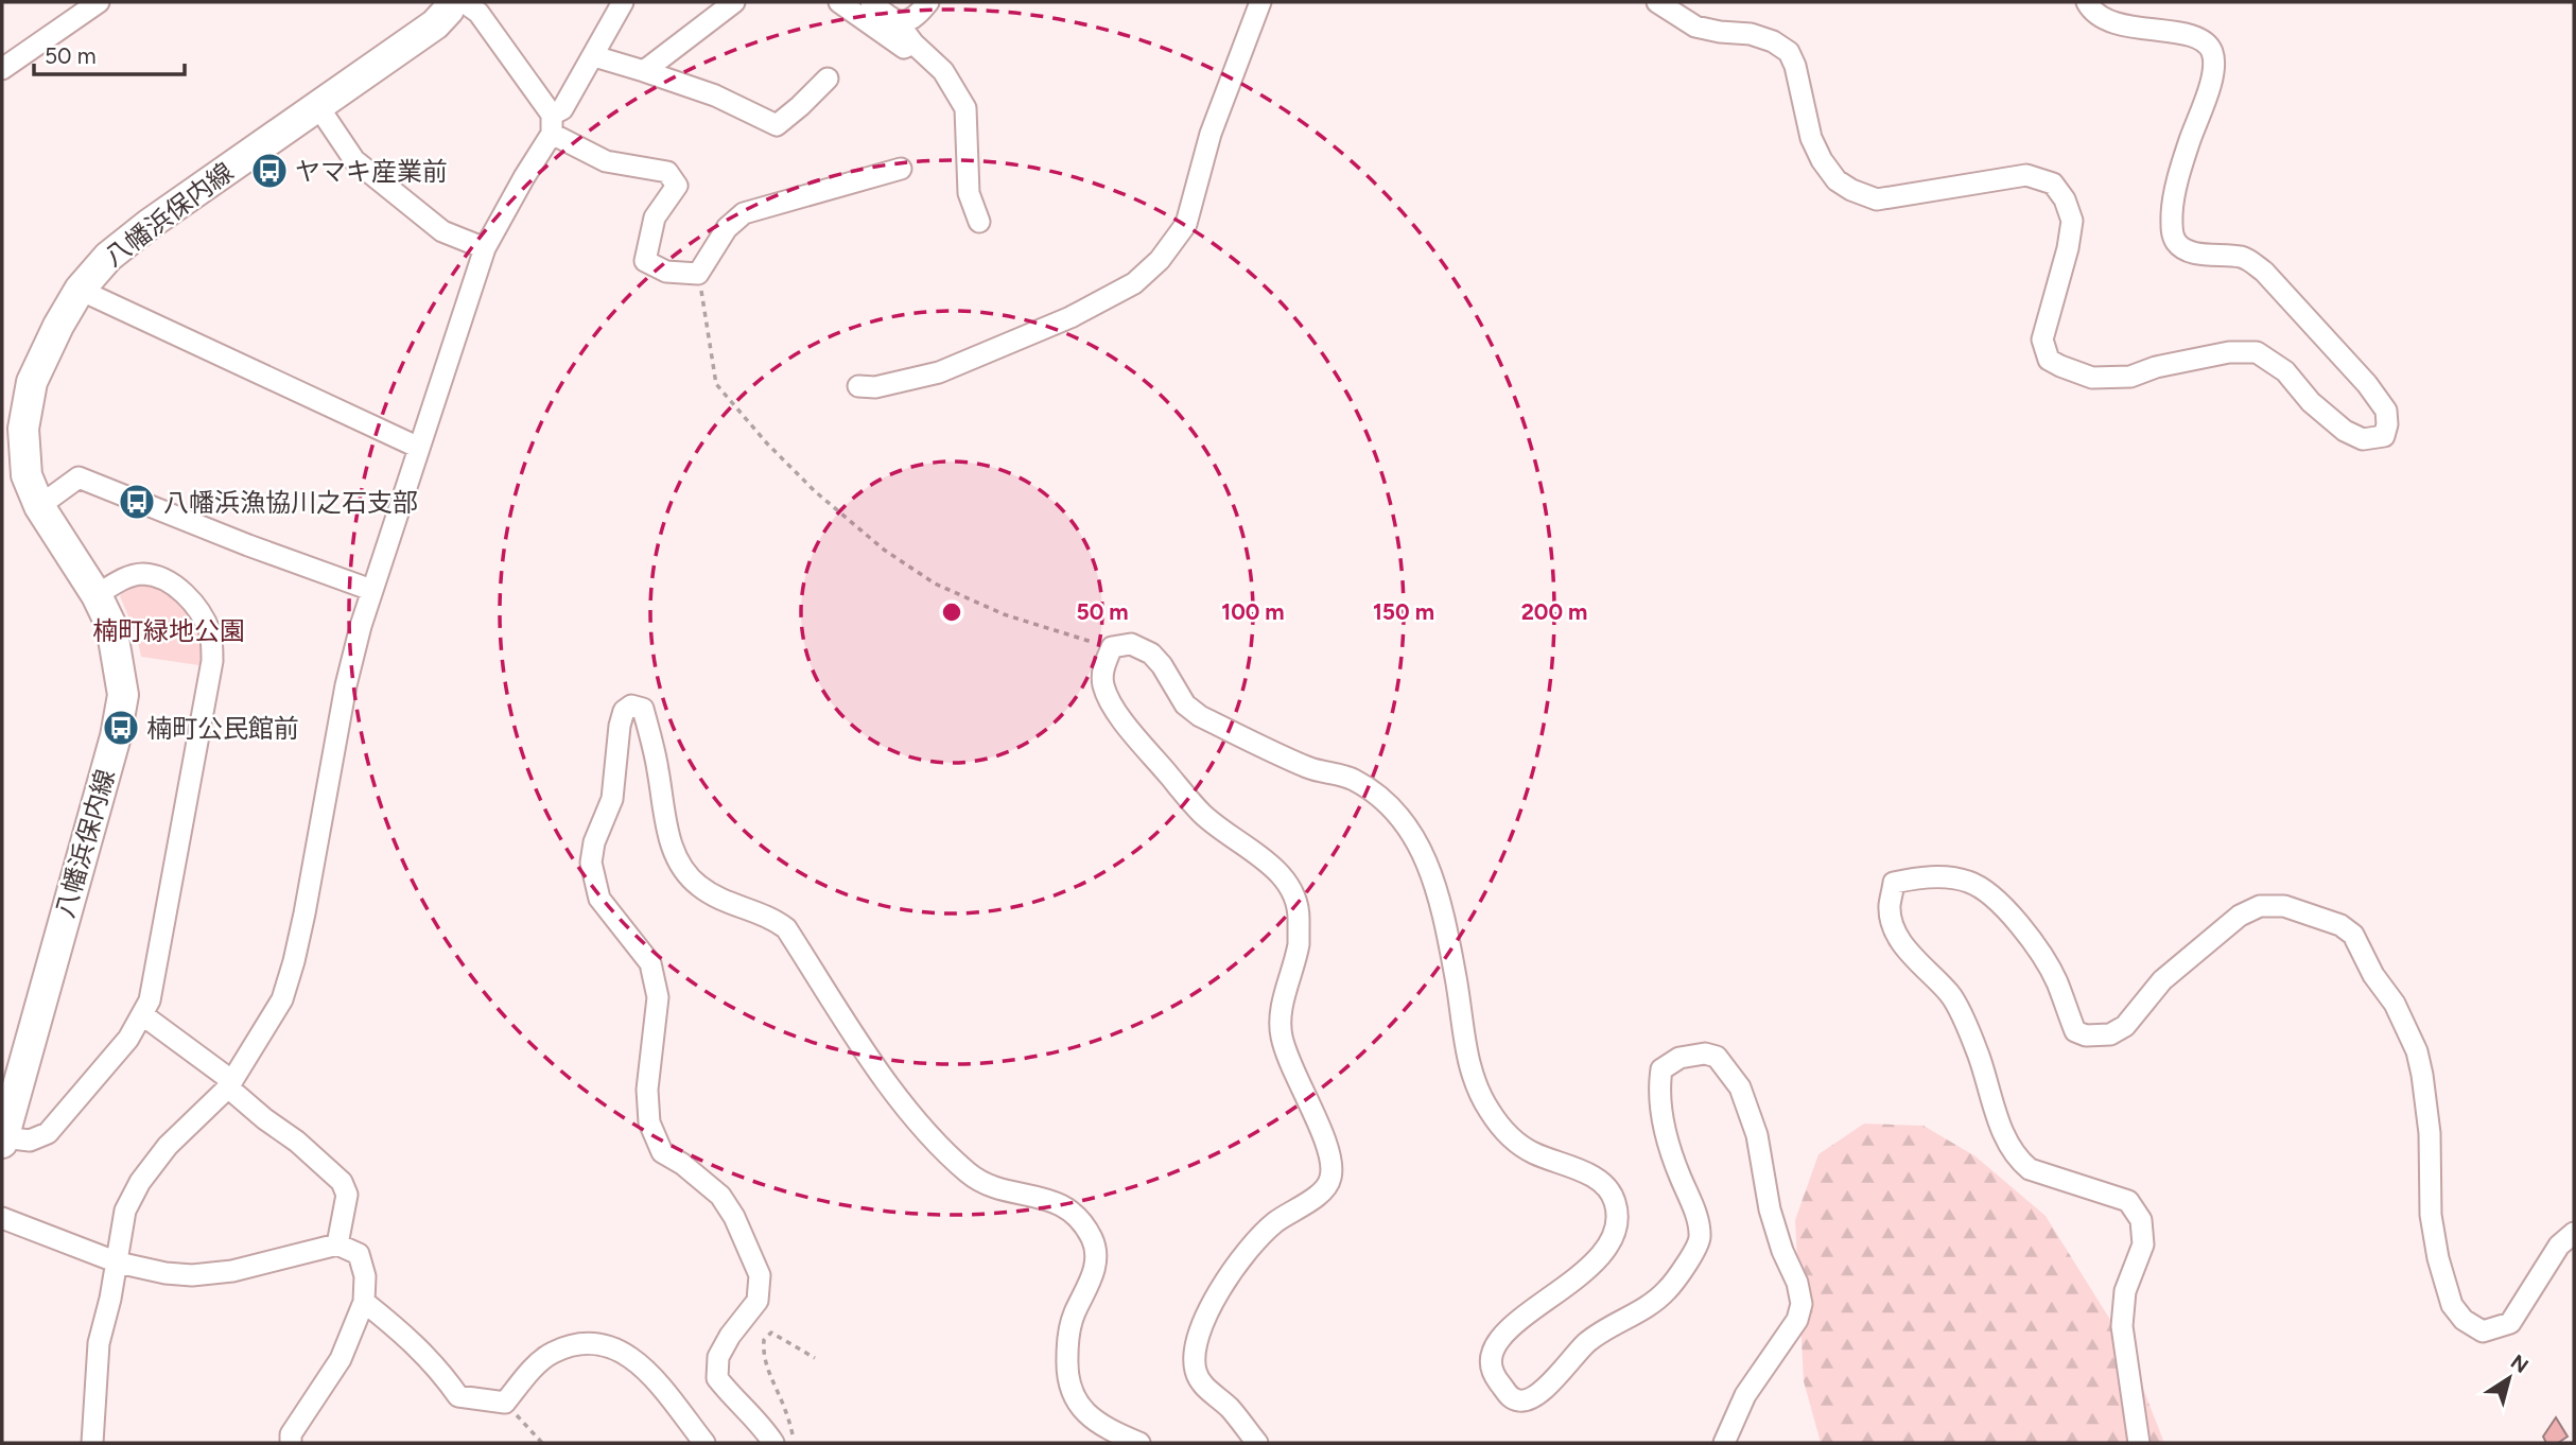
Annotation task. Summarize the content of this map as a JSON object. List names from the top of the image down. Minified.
{"streets":{"main road":["八幡浜保内線"]},"parks":["楠町緑地公園"],"places":{"bus stop":["ヤマキ産業前","八幡浜漁協川之石支部","楠町公民館前"]},"scale_bar":"50 m","north":"top right","rings":["50 m","100 m","150 m","200 m"]}
